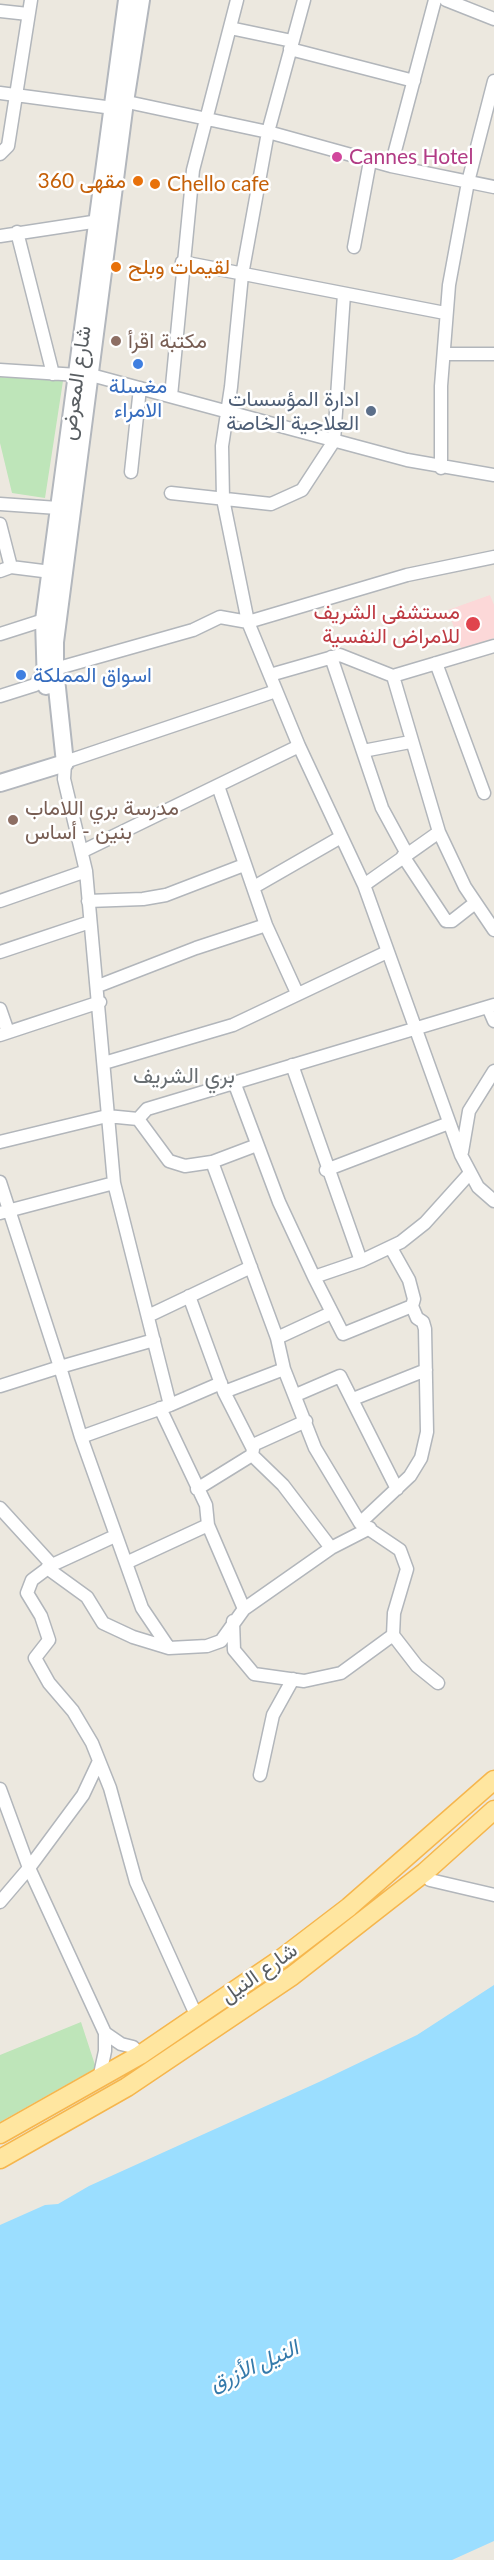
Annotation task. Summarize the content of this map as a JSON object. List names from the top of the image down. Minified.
{"streets":{"main road":["شارع المعرض","شارع النيل"]},"districts":["بري الشريف"],"water":["النيل الأزرق"],"places":["Cannes Hotel","مقهى 360","Chello cafe","لقيمات وبلح","مكتبة اقرأ","مغسلة الامراء","ادارة المؤسسات العلاجية الخاصة","مستشفى الشريف للامراض النفسية","اسواق المملكة","مدرسة بري اللاماب بنين - أساس"]}
